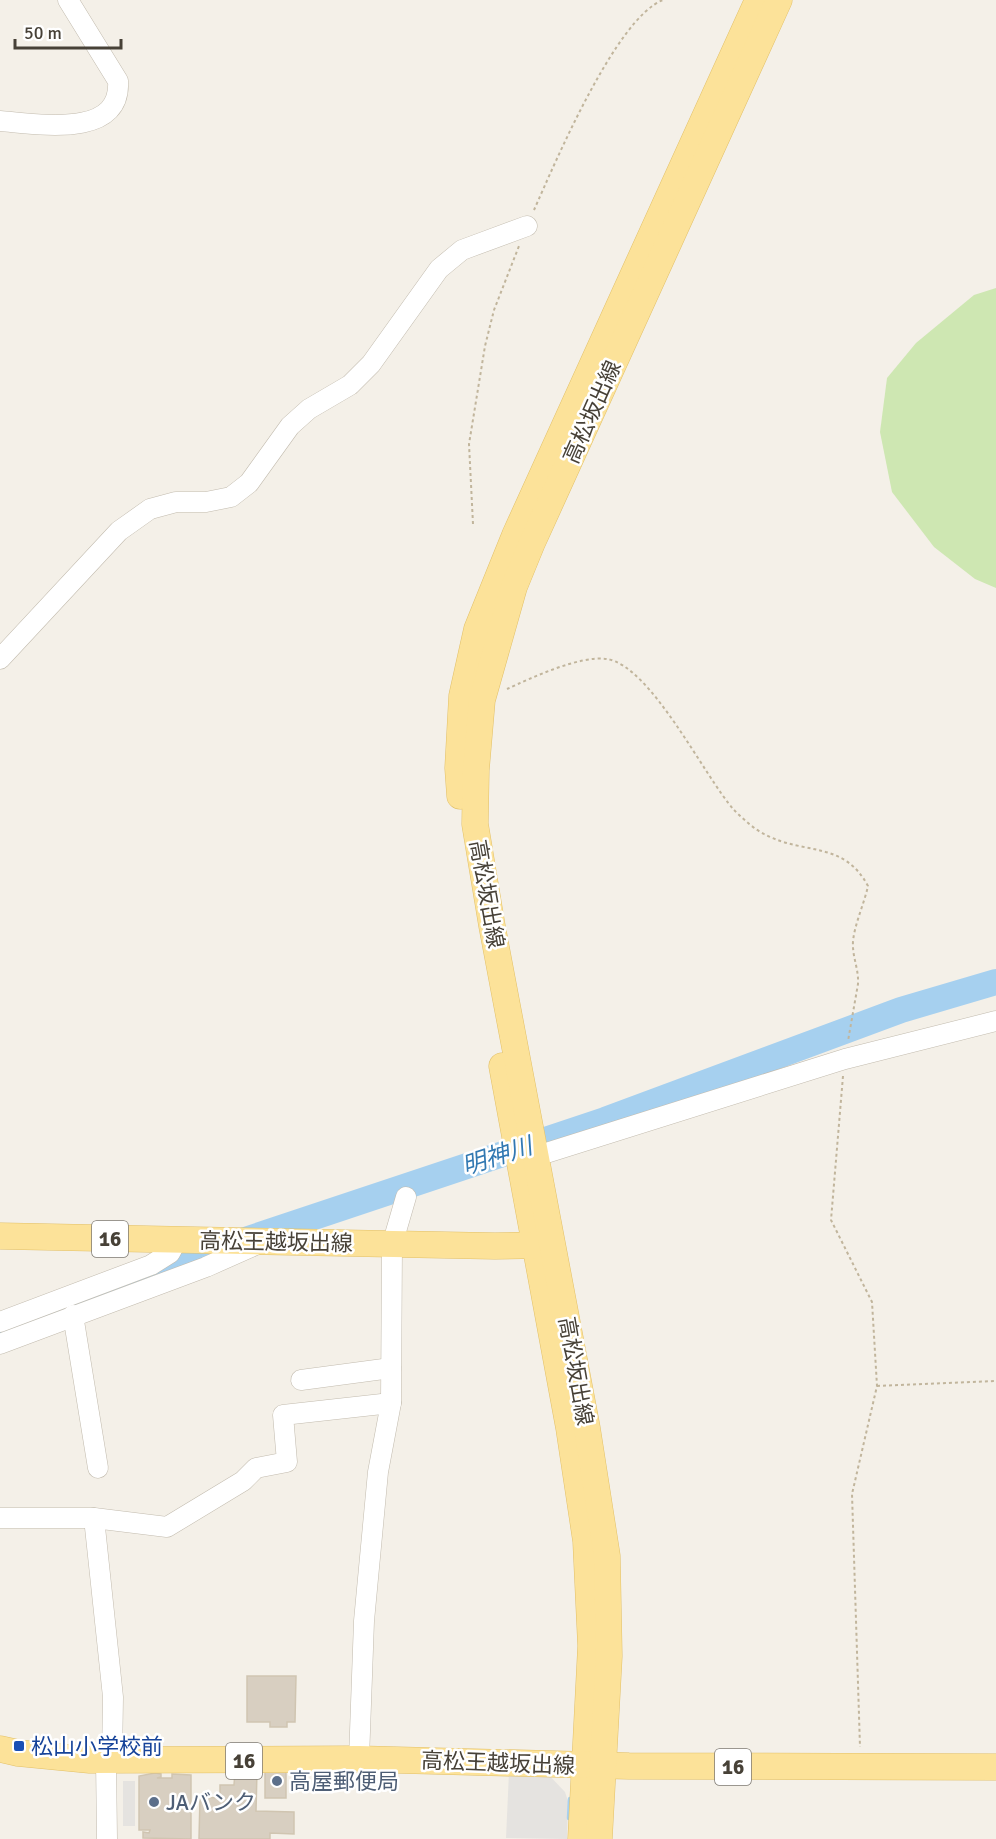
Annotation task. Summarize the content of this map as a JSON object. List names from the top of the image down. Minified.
{"streets":{"main road":["高松坂出線","16","高松王越坂出線"]},"crossings":[["高松坂出線","高松王越坂出線"]],"water":["明神川"],"places":{"transit":["松山小学校前"],"other":["高屋郵便局","JAバンク"]},"scale_bar":"50 m"}
